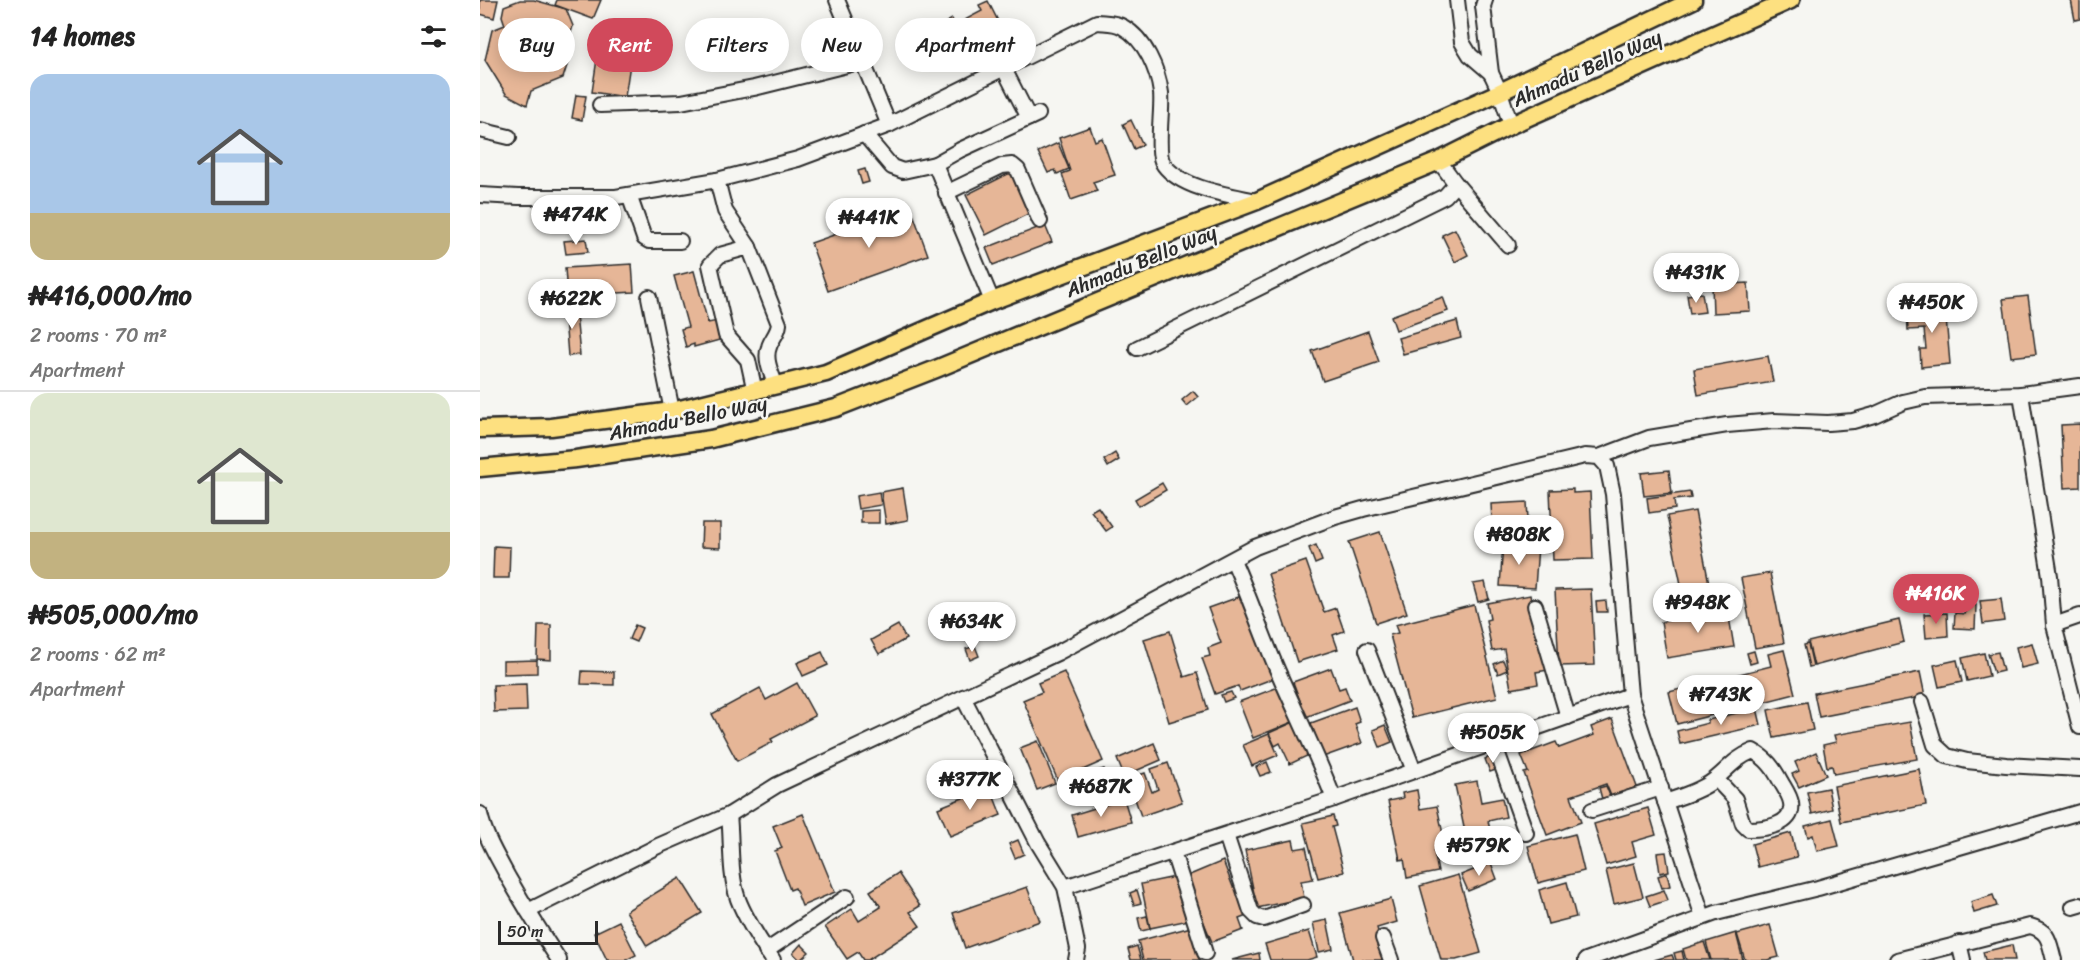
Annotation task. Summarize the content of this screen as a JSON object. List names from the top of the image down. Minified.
{"streets":{"main road":["Ahmadu Bello Way"]},"scale_bar":"50 m","page":{"heading":"14 homes","chip":["Buy","Rent","Filters","New","Apartment"],"list":[{"name":"₦416,000/mo","note":"2 rooms · 70 m² · Apartment"},{"name":"₦505,000/mo","note":"2 rooms · 62 m² · Apartment"}],"price":["₦474K","₦441K","₦431K","₦622K","₦450K","₦808K","₦416K","₦948K","₦634K","₦743K","₦505K","₦377K","₦687K","₦579K"],"scale":"50 m"}}
